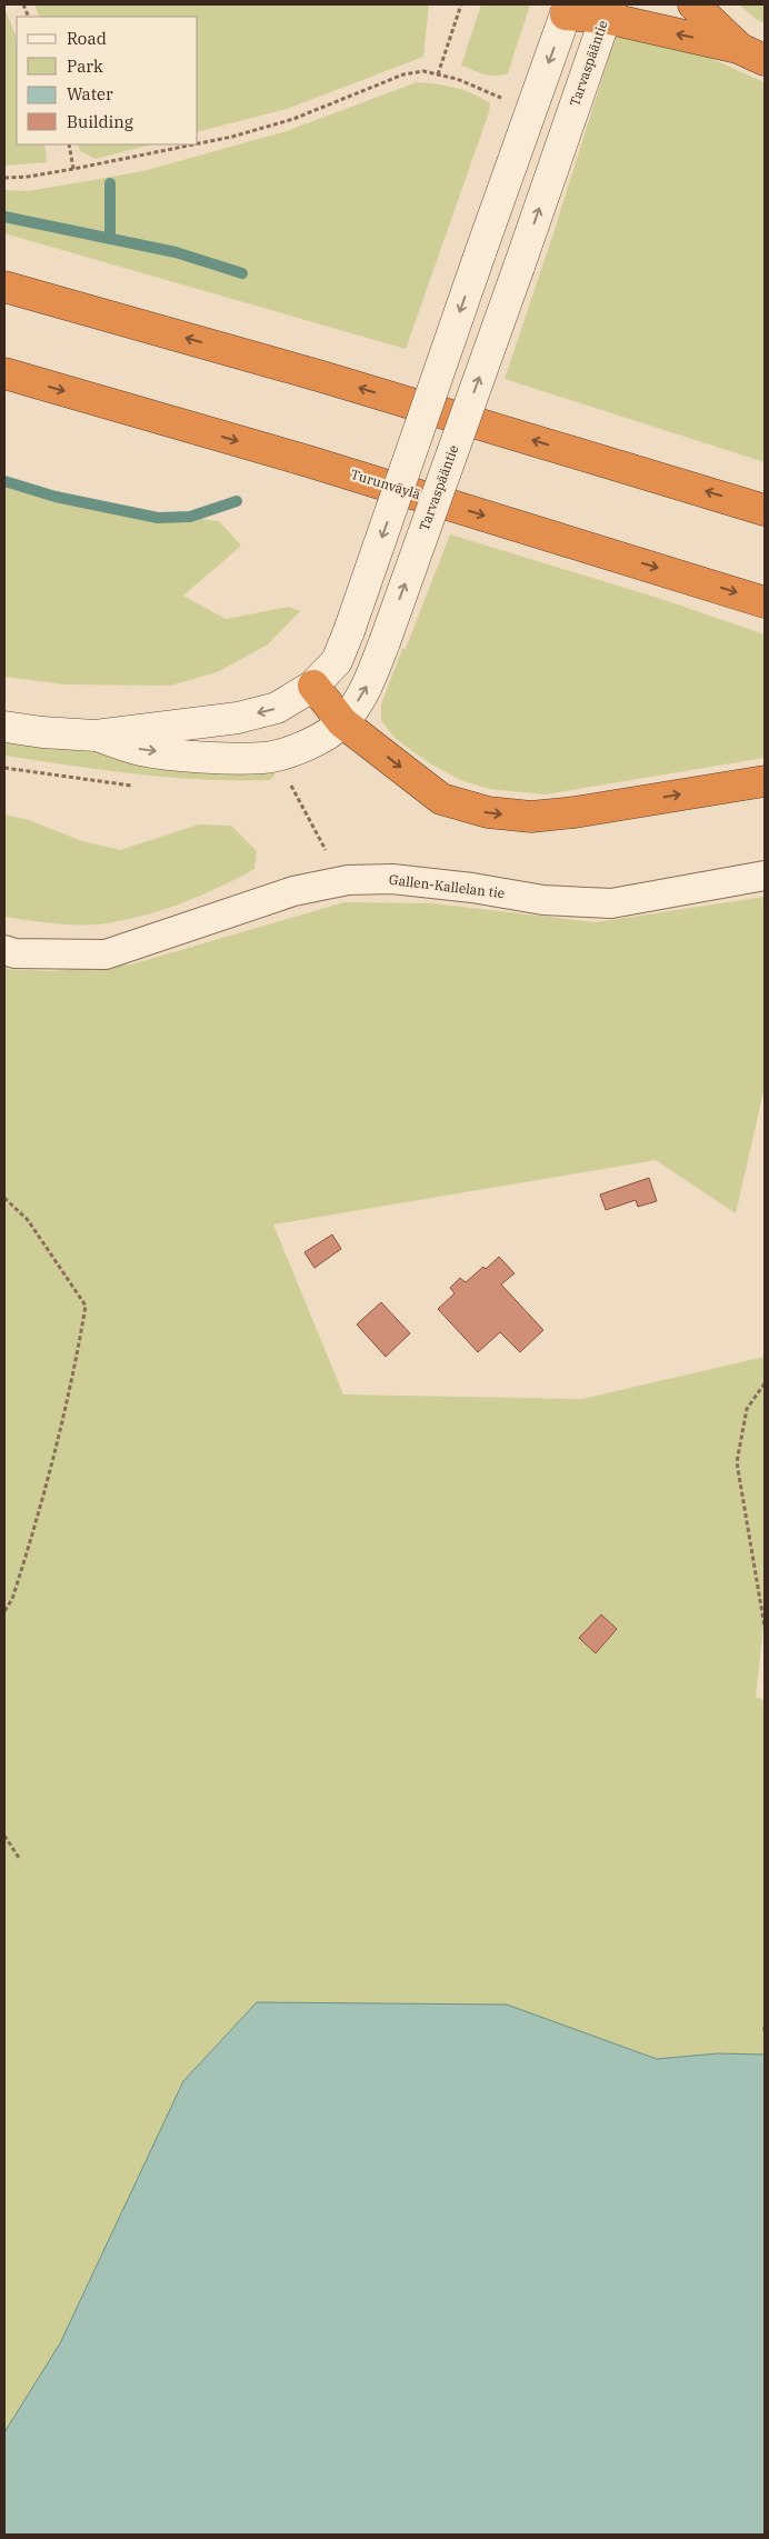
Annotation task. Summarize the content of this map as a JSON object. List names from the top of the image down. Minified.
{"streets":{"highway":["Turunväylä"],"street":["Tarvaspääntie","Gallen-Kallelan tie"]},"legend":["Road","Park","Water","Building"]}
